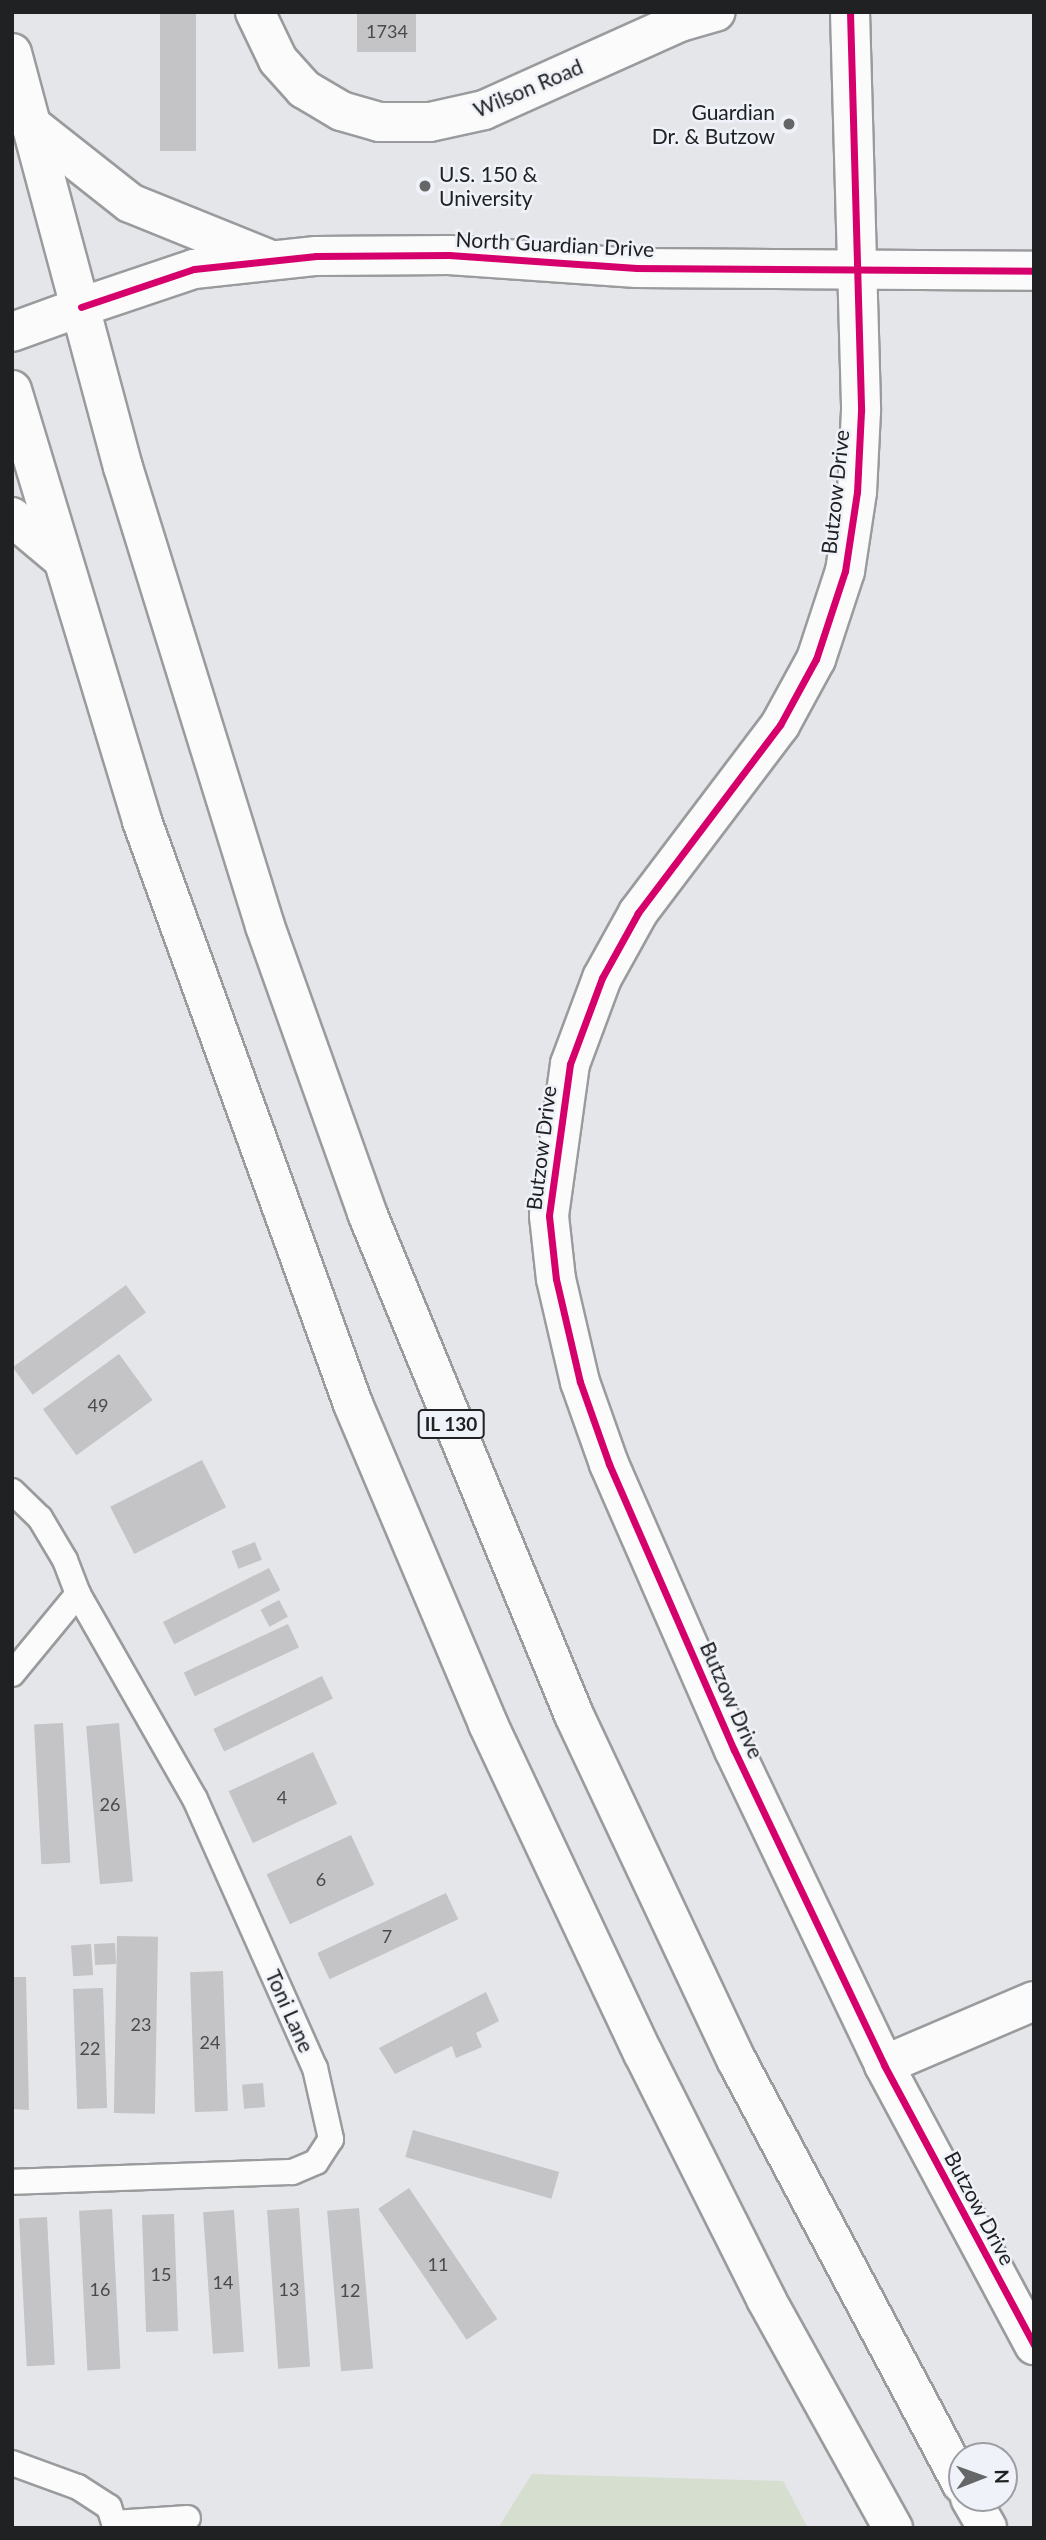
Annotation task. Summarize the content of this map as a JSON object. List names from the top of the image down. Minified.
{"streets":{"main road":["Wilson Road","North Guardian Drive","Butzow Drive","IL 130"],"lane":["Toni Lane"]},"crossings":[["North Guardian Drive","Butzow Drive"],["North Guardian Drive","IL 130"]],"places":["Guardian Dr. & Butzow","U.S. 150 & University"],"house_numbers":["1734","49","4","26","6","7","23","24","22","11","15","14","16","13","12"],"north":"right"}
